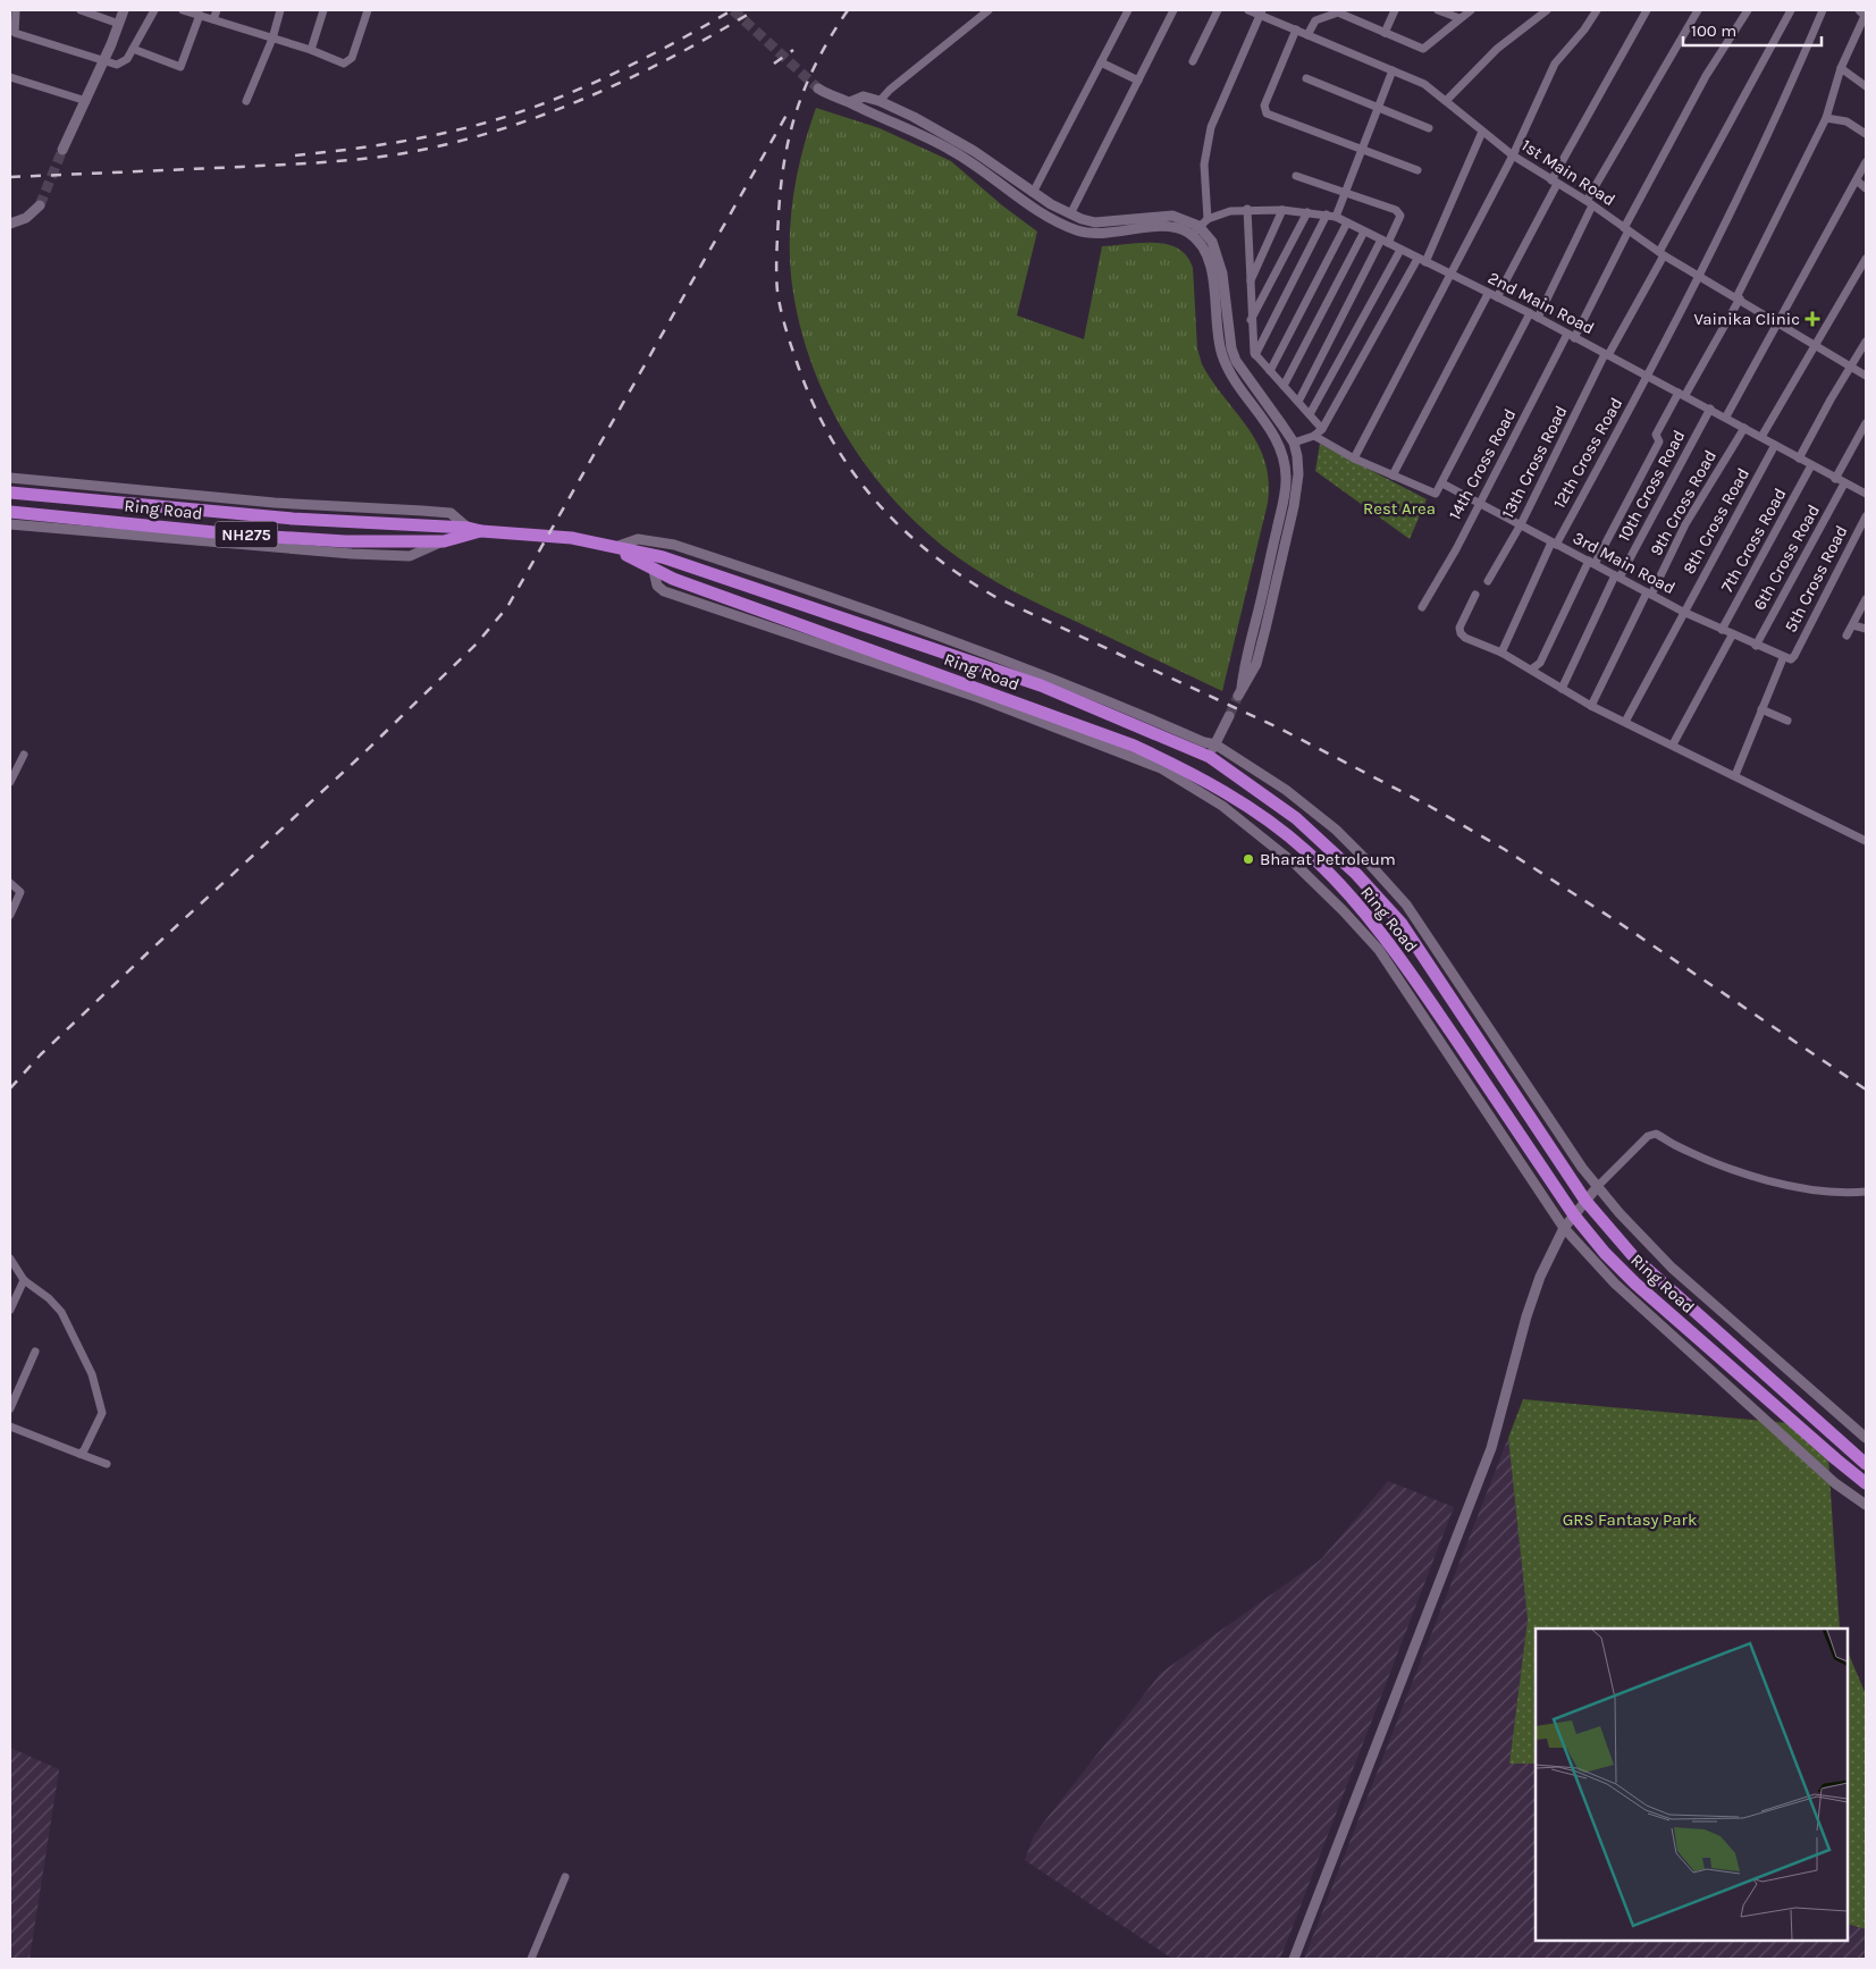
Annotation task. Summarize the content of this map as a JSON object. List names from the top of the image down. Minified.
{"streets":{"highway":["Ring Road","NH275"],"street":["1st Main Road","2nd Main Road","12th Cross Road","13th Cross Road","14th Cross Road","10th Cross Road","9th Cross Road","8th Cross Road","7th Cross Road","6th Cross Road","3rd Main Road","5th Cross Road"]},"crossings":[["1st Main Road","12th Cross Road"],["1st Main Road","13th Cross Road"],["1st Main Road","14th Cross Road"],["2nd Main Road","12th Cross Road"],["2nd Main Road","13th Cross Road"],["2nd Main Road","14th Cross Road"],["2nd Main Road","10th Cross Road"],["2nd Main Road","9th Cross Road"],["2nd Main Road","8th Cross Road"],["2nd Main Road","7th Cross Road"],["2nd Main Road","6th Cross Road"],["12th Cross Road","3rd Main Road"],["13th Cross Road","3rd Main Road"],["14th Cross Road","3rd Main Road"],["10th Cross Road","3rd Main Road"],["9th Cross Road","3rd Main Road"],["8th Cross Road","3rd Main Road"],["7th Cross Road","3rd Main Road"],["6th Cross Road","3rd Main Road"],["3rd Main Road","5th Cross Road"]],"parks":["Rest Area","GRS Fantasy Park"],"places":{"health":["Vainika Clinic"],"other":["Bharat Petroleum"]},"scale_bar":"100 m"}
